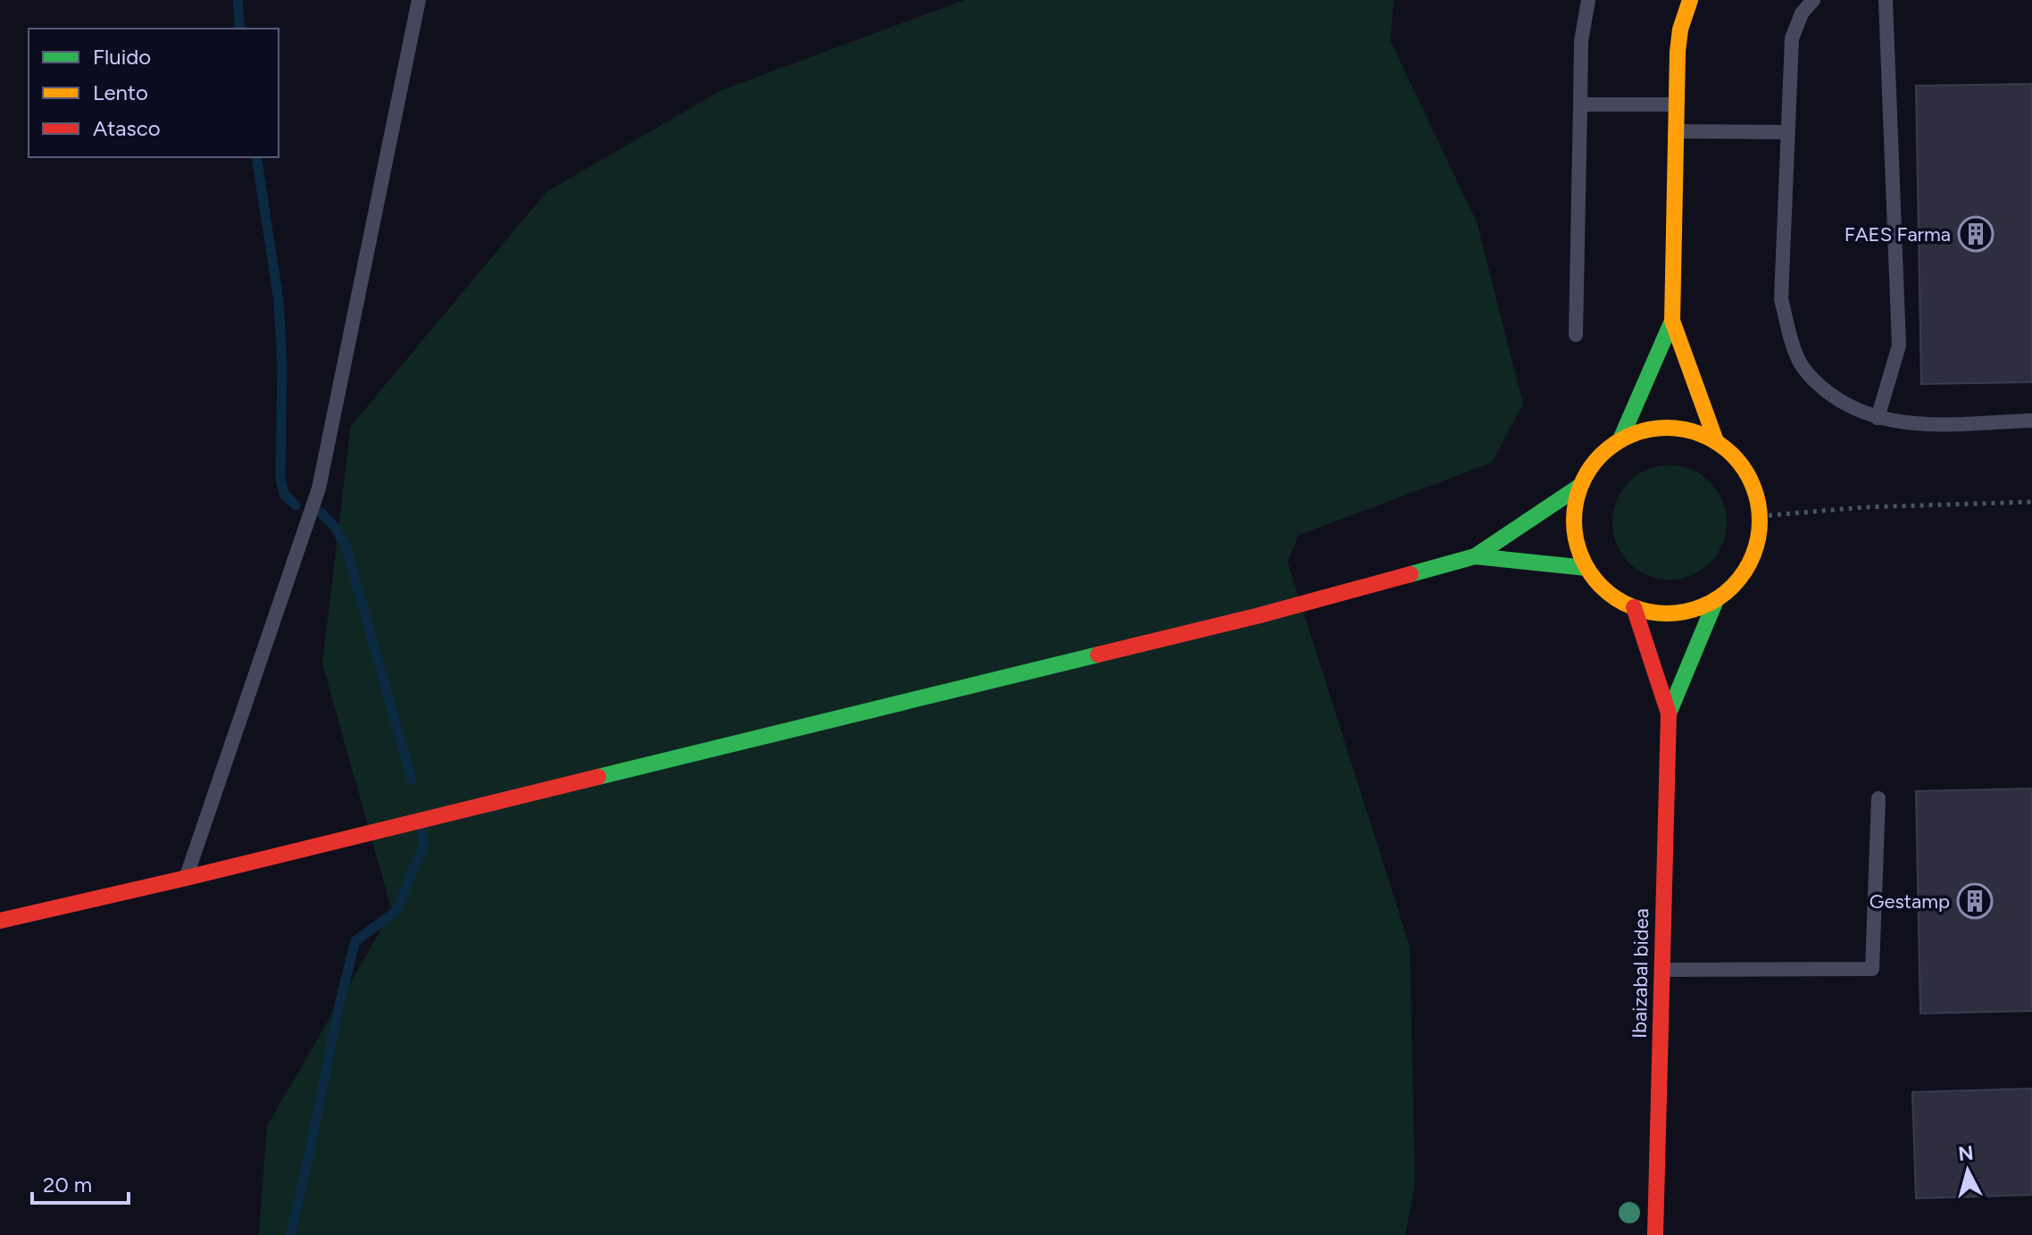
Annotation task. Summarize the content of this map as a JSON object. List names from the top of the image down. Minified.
{"streets":{"street":["Ibaizabal bidea"]},"places":{"building":["FAES Farma","Gestamp"]},"legend":["Fluido","Lento","Atasco"],"scale_bar":"20 m","north":"top"}
